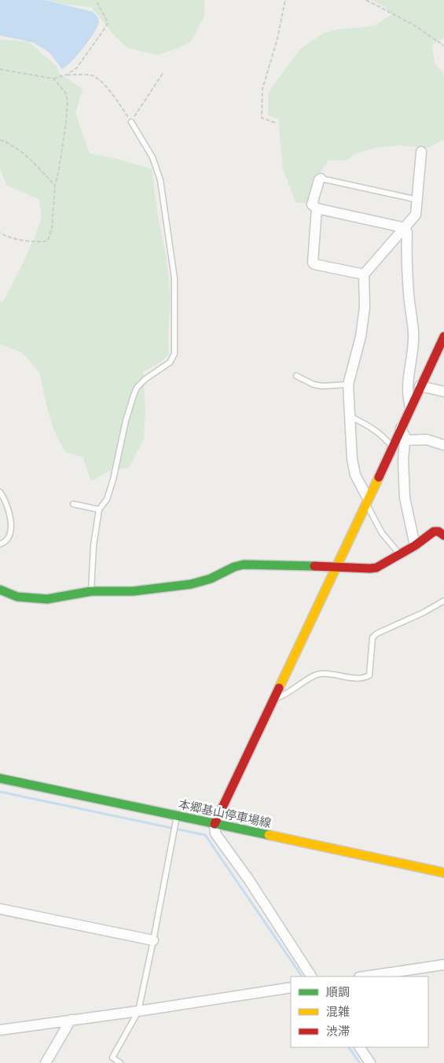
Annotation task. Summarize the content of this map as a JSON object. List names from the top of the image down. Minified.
{"streets":{"street":["本郷基山停車場線"]},"legend":["順調","混雑","渋滞"]}
